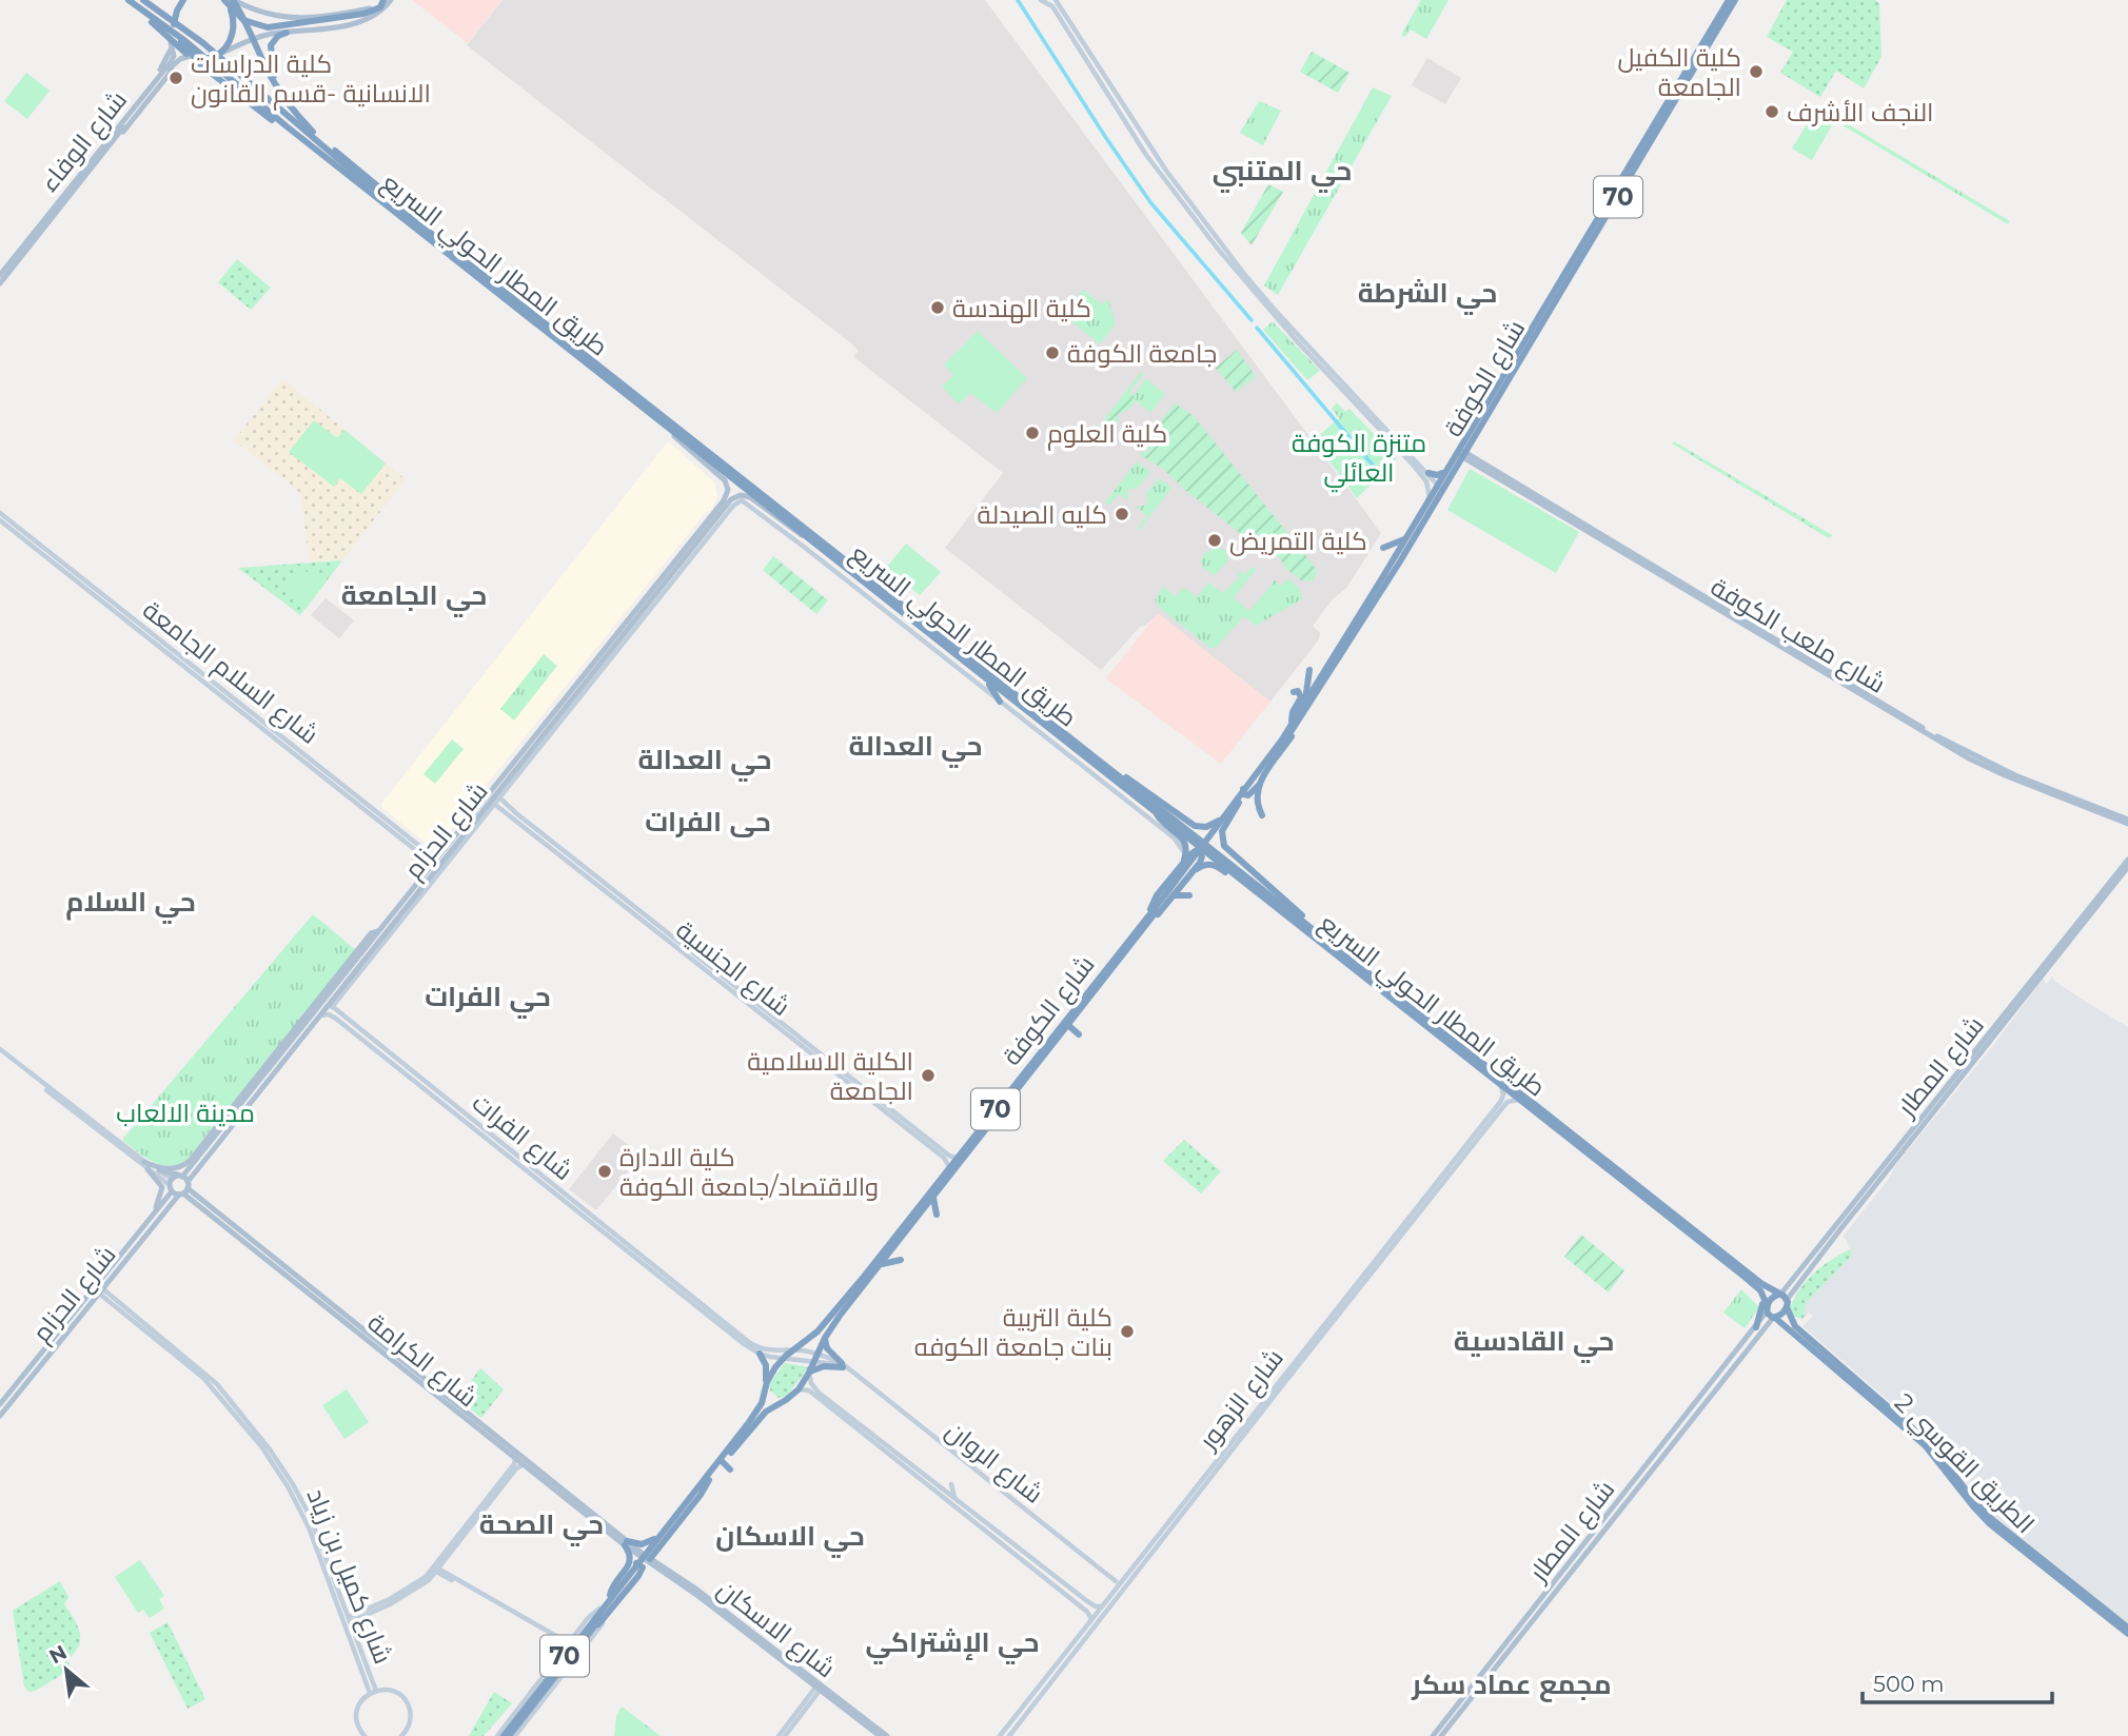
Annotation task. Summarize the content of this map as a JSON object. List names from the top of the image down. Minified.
{"streets":{"highway":["70","طريق المطار الحولي السريع","شارع الكوفة","الطريق القوسي 2"],"main road":["شارع الوفاء","شارع ملعب الكوفة","شارع السلام الجامعة","شارع الحزام","شارع الجنسية","شارع المطار","شارع الفرات","شارع الكرامة","شارع الزهور","شارع الروان","شارع كميل بن زياد","شارع الاسكان"]},"crossings":[["70","شارع الكوفة"],["70","شارع الفرات"],["70","شارع الروان"],["طريق المطار الحولي السريع","شارع الحزام"],["طريق المطار الحولي السريع","شارع المطار"],["طريق المطار الحولي السريع","شارع الزهور"],["طريق المطار الحولي السريع","الطريق القوسي 2"],["شارع الكوفة","شارع ملعب الكوفة"],["شارع الكوفة","شارع الجنسية"],["شارع الكوفة","شارع الفرات"],["شارع الكوفة","شارع الروان"],["شارع السلام الجامعة","شارع الحزام"],["شارع الحزام","شارع الجنسية"],["شارع الحزام","شارع الكرامة"],["شارع الحزام","شارع كميل بن زياد"],["شارع المطار","الطريق القوسي 2"],["شارع الفرات","شارع الروان"],["شارع الكرامة","شارع الاسكان"]],"districts":["حي المتنبي","حي الشرطة","حي الجامعة","حي العدالة","حي العدالة","حی الفرات","حي السلام","حي الفرات","حي القادسية","حي الصحة","حي الاسكان","حي الإشتراكي","مجمع عماد سكر"],"parks":["متنزة الكوفة العائلي","مدينة الالعاب"],"places":["كلية الكفيل الجامعة","كلية الدراسات الانسانية -قسم القانون","النجف الأشرف","كلية الهندسة","جامعة الكوفة","كلية العلوم","كليه الصيدلة","كلية التمريض","الكلية الاسلامية الجامعة","كلية الادارة والاقتصاد/جامعة الكوفة","كلية التربية بنات جامعة الكوفه"],"scale_bar":"500 m","north":"top left"}
